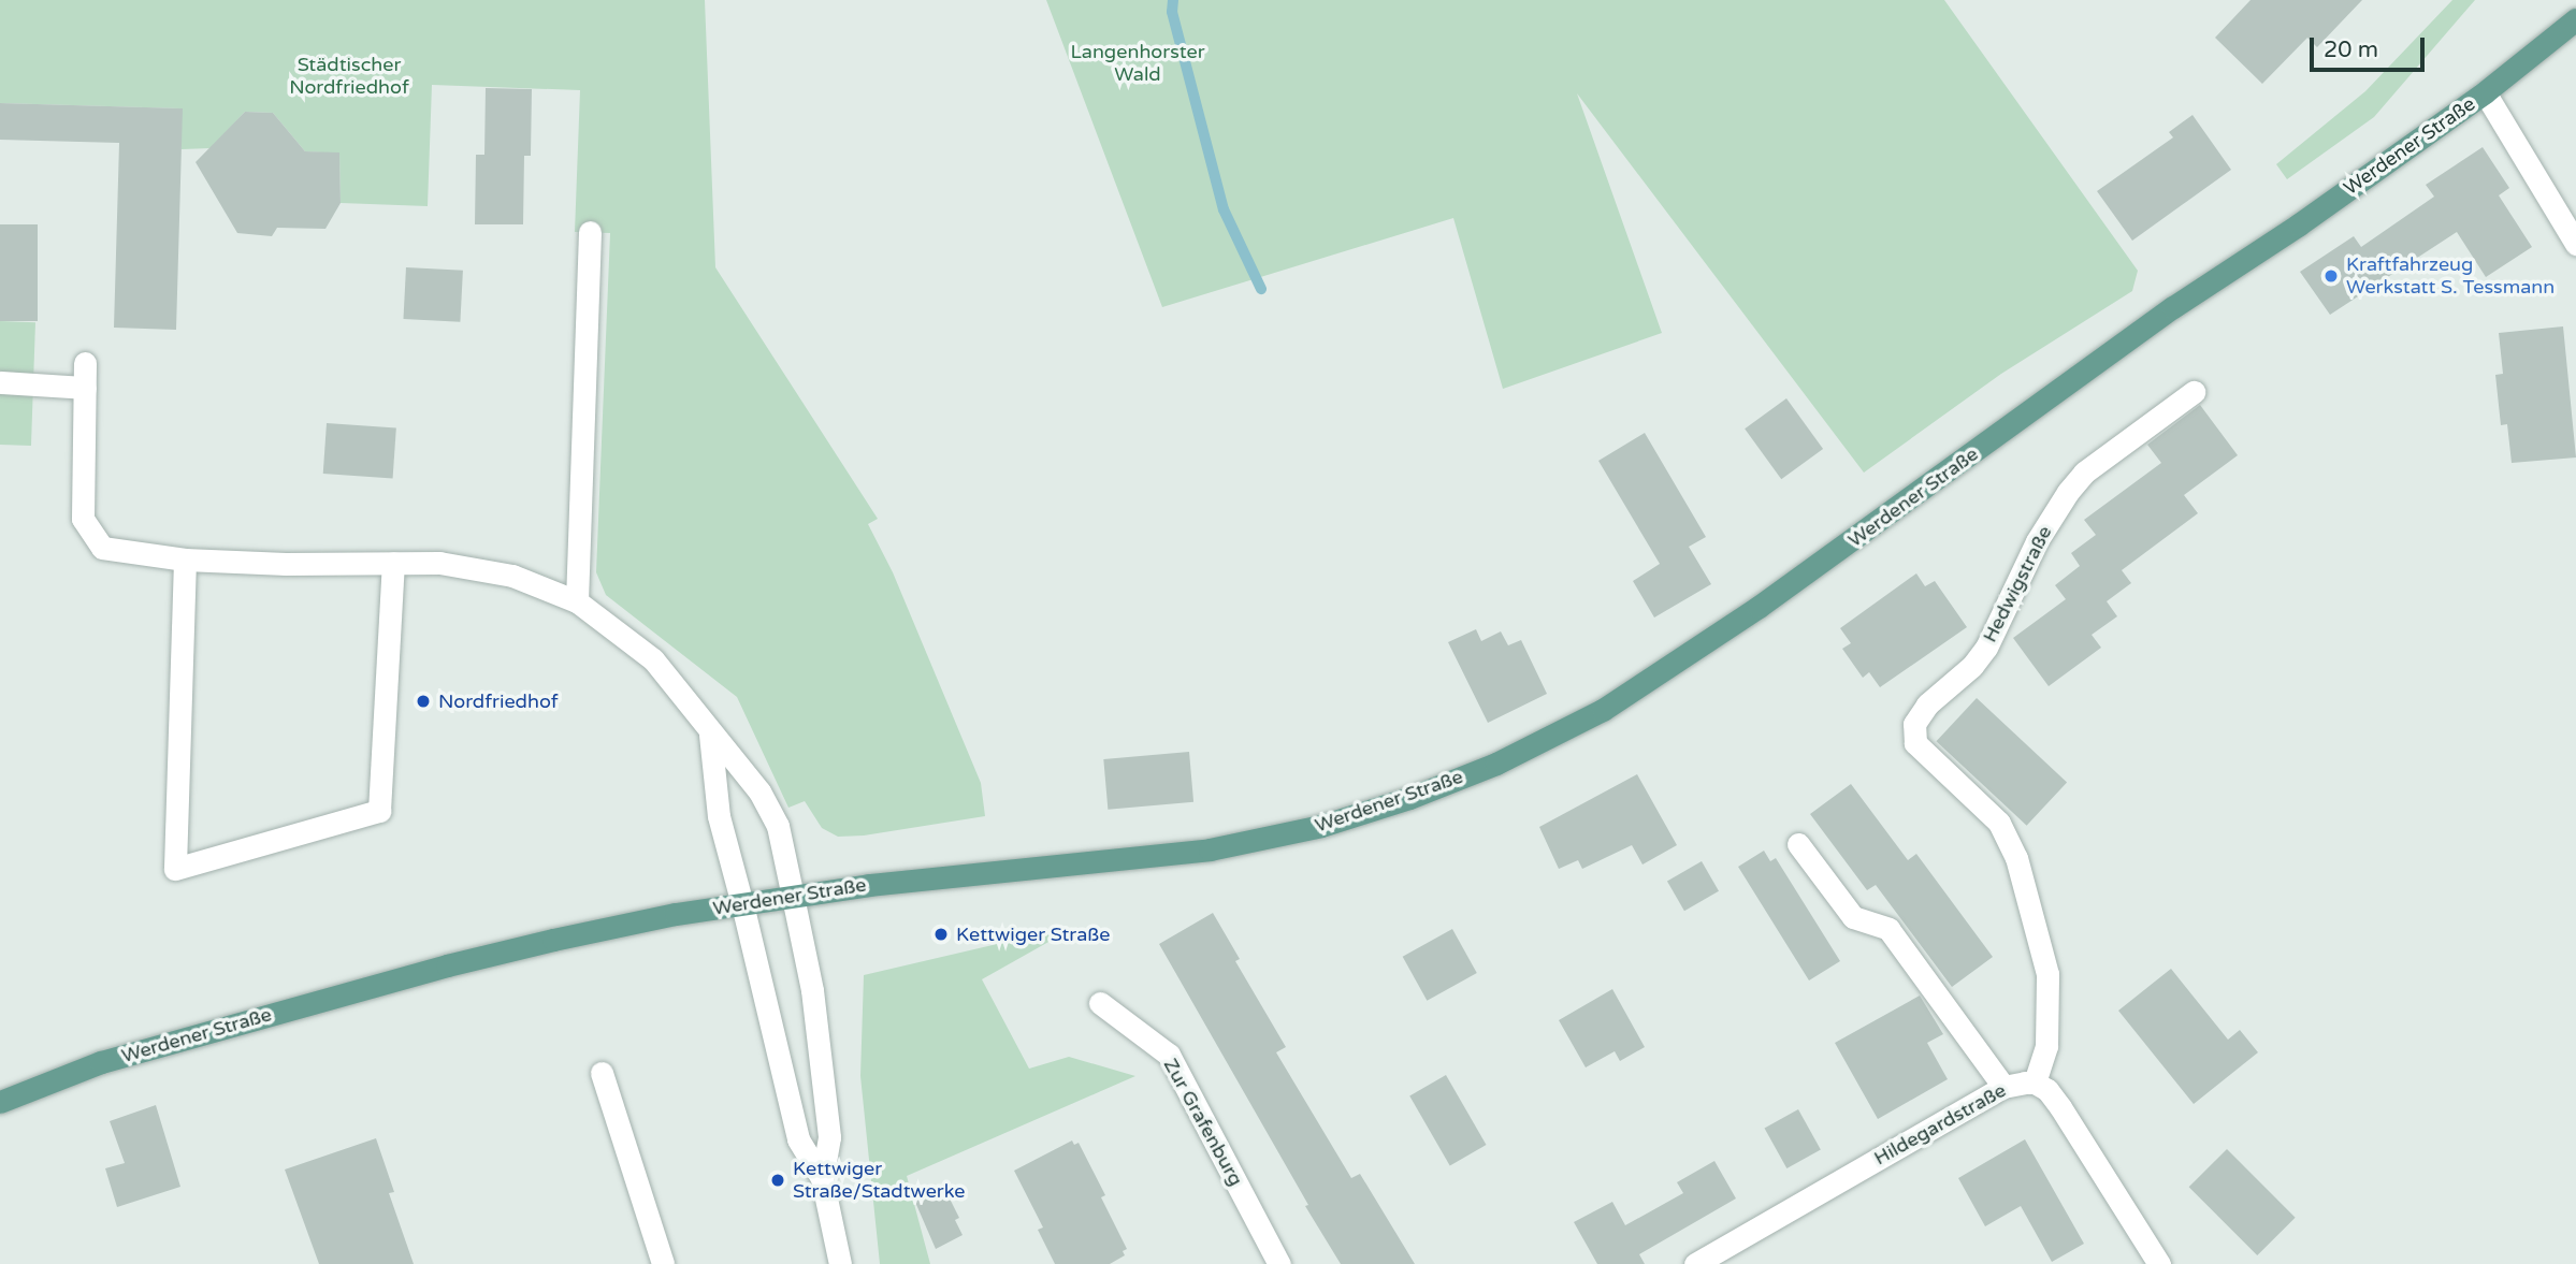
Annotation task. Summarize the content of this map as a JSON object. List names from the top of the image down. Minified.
{"streets":{"main road":["Werdener Straße"],"street":["Hedwigstraße","Zur Grafenburg","Hildegardstraße"]},"crossings":[["Hedwigstraße","Hildegardstraße"]],"parks":["Langenhorster Wald","Städtischer Nordfriedhof"],"places":["Kraftfahrzeug Werkstatt S. Tessmann","Nordfriedhof","Kettwiger Straße","Kettwiger Straße/Stadtwerke"],"scale_bar":"20 m"}
